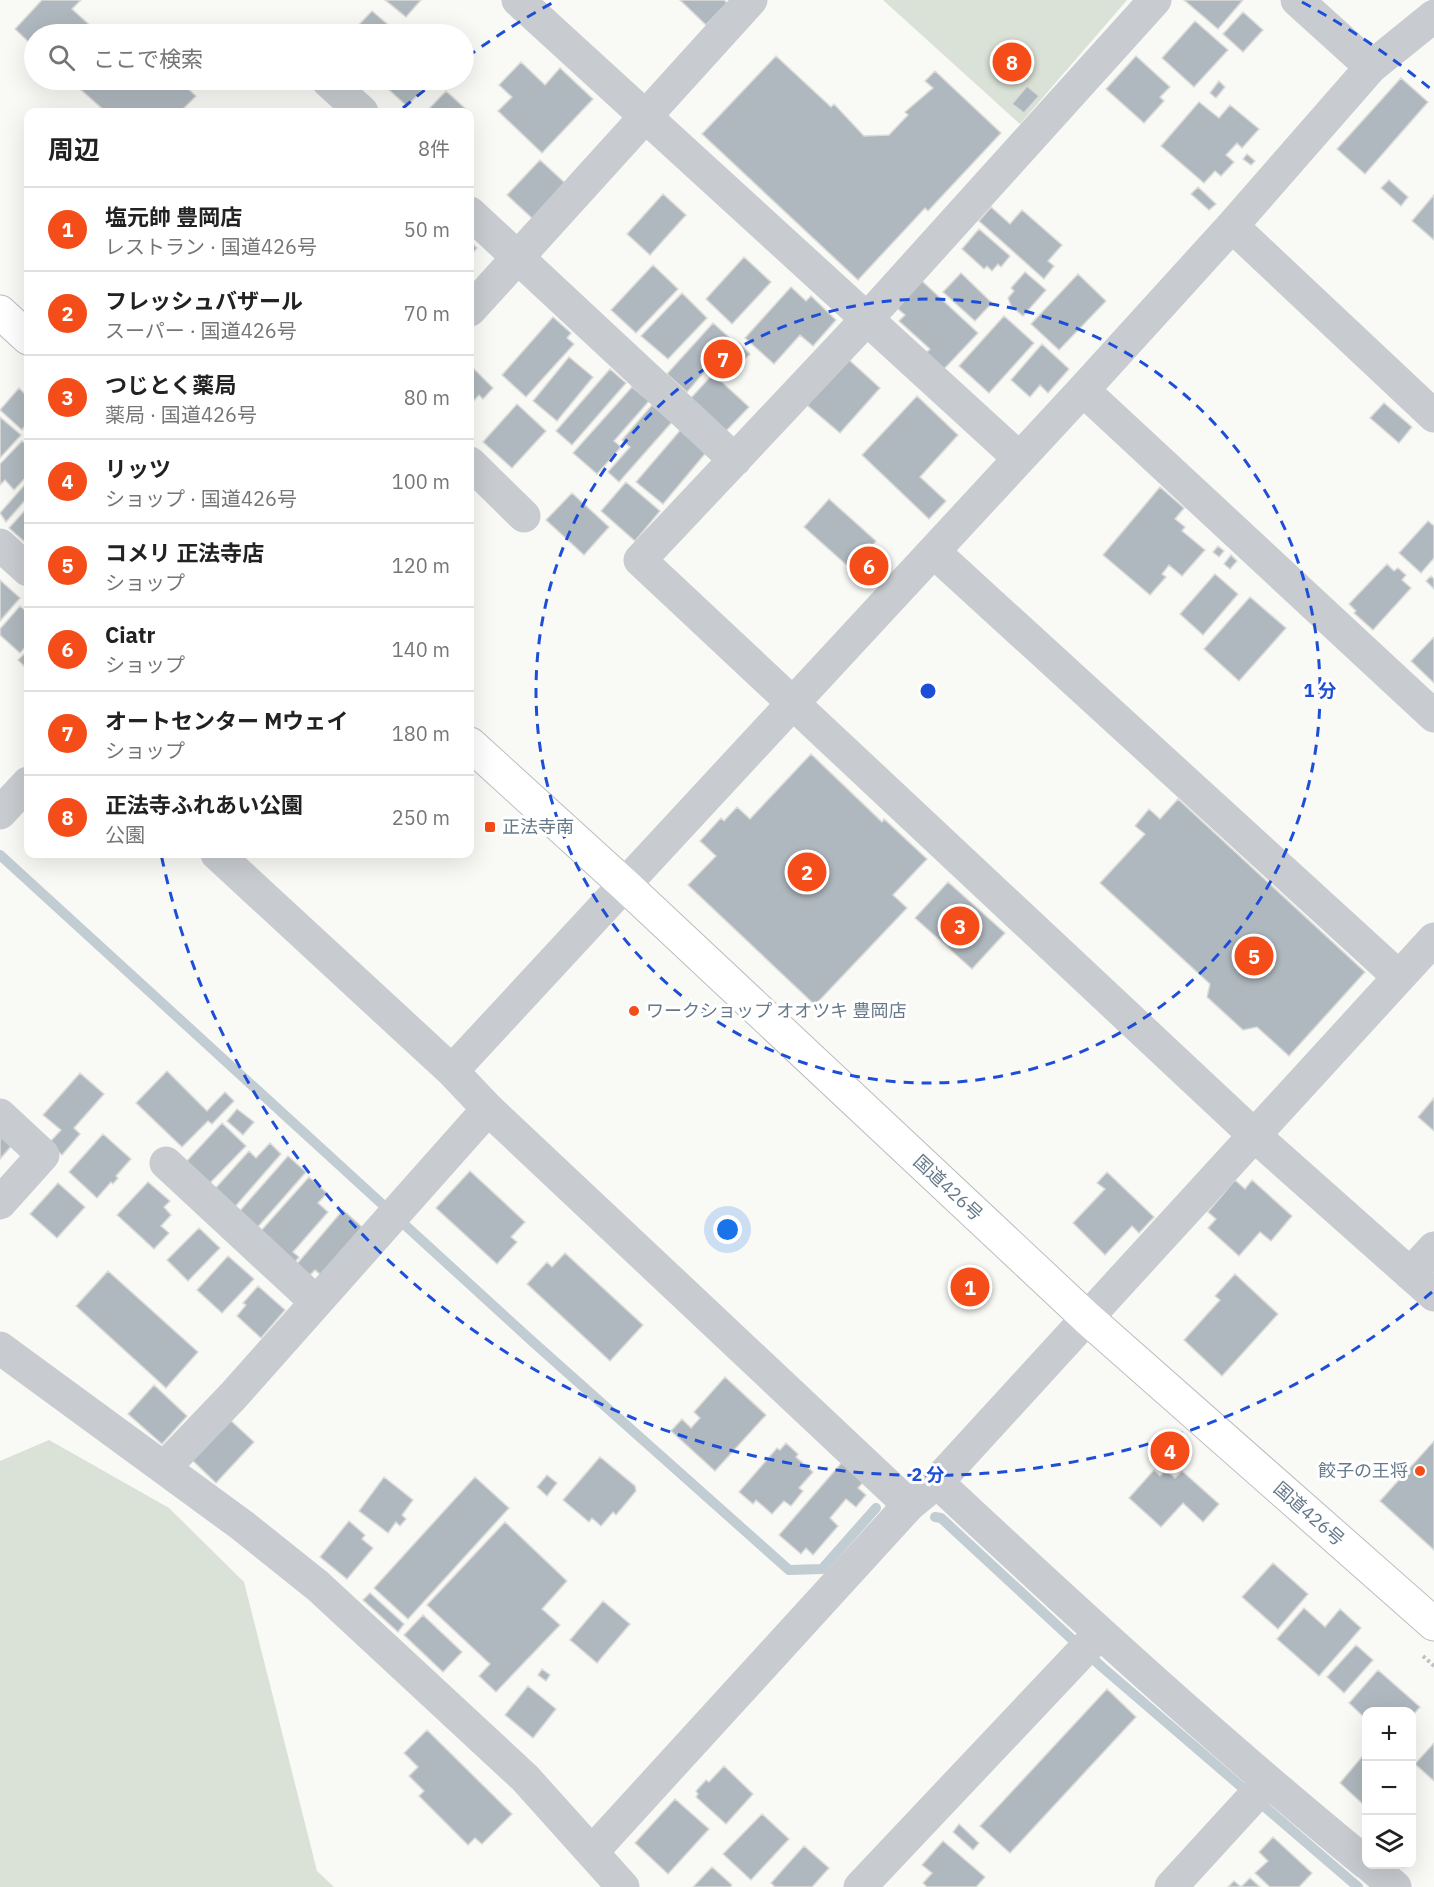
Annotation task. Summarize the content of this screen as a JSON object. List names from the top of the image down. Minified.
{"streets":{"highway":["国道426号"]},"places":{"transit":["正法寺南"],"other":["ワークショップ オオツキ 豊岡店","餃子の王将"]},"page":{"search":"ここで検索","pins":["8","7","6","2","3","5","1","4"],"heading":["周辺","8件"],"list":[{"mark":"1","name":"塩元帥 豊岡店","note":"レストラン · 国道426号","value":"50 m"},{"mark":"2","name":"フレッシュバザール","note":"スーパー · 国道426号","value":"70 m"},{"mark":"3","name":"つじとく薬局","note":"薬局 · 国道426号","value":"80 m"},{"mark":"4","name":"リッツ","note":"ショップ · 国道426号","value":"100 m"},{"mark":"5","name":"コメリ 正法寺店","note":"ショップ","value":"120 m"},{"mark":"6","name":"Ciatr","note":"ショップ","value":"140 m"},{"mark":"7","name":"オートセンター Mウェイ","note":"ショップ","value":"180 m"},{"mark":"8","name":"正法寺ふれあい公園","note":"公園","value":"250 m"}],"map_buttons":["+","−"]},"rings":["1 分","2 分"]}
